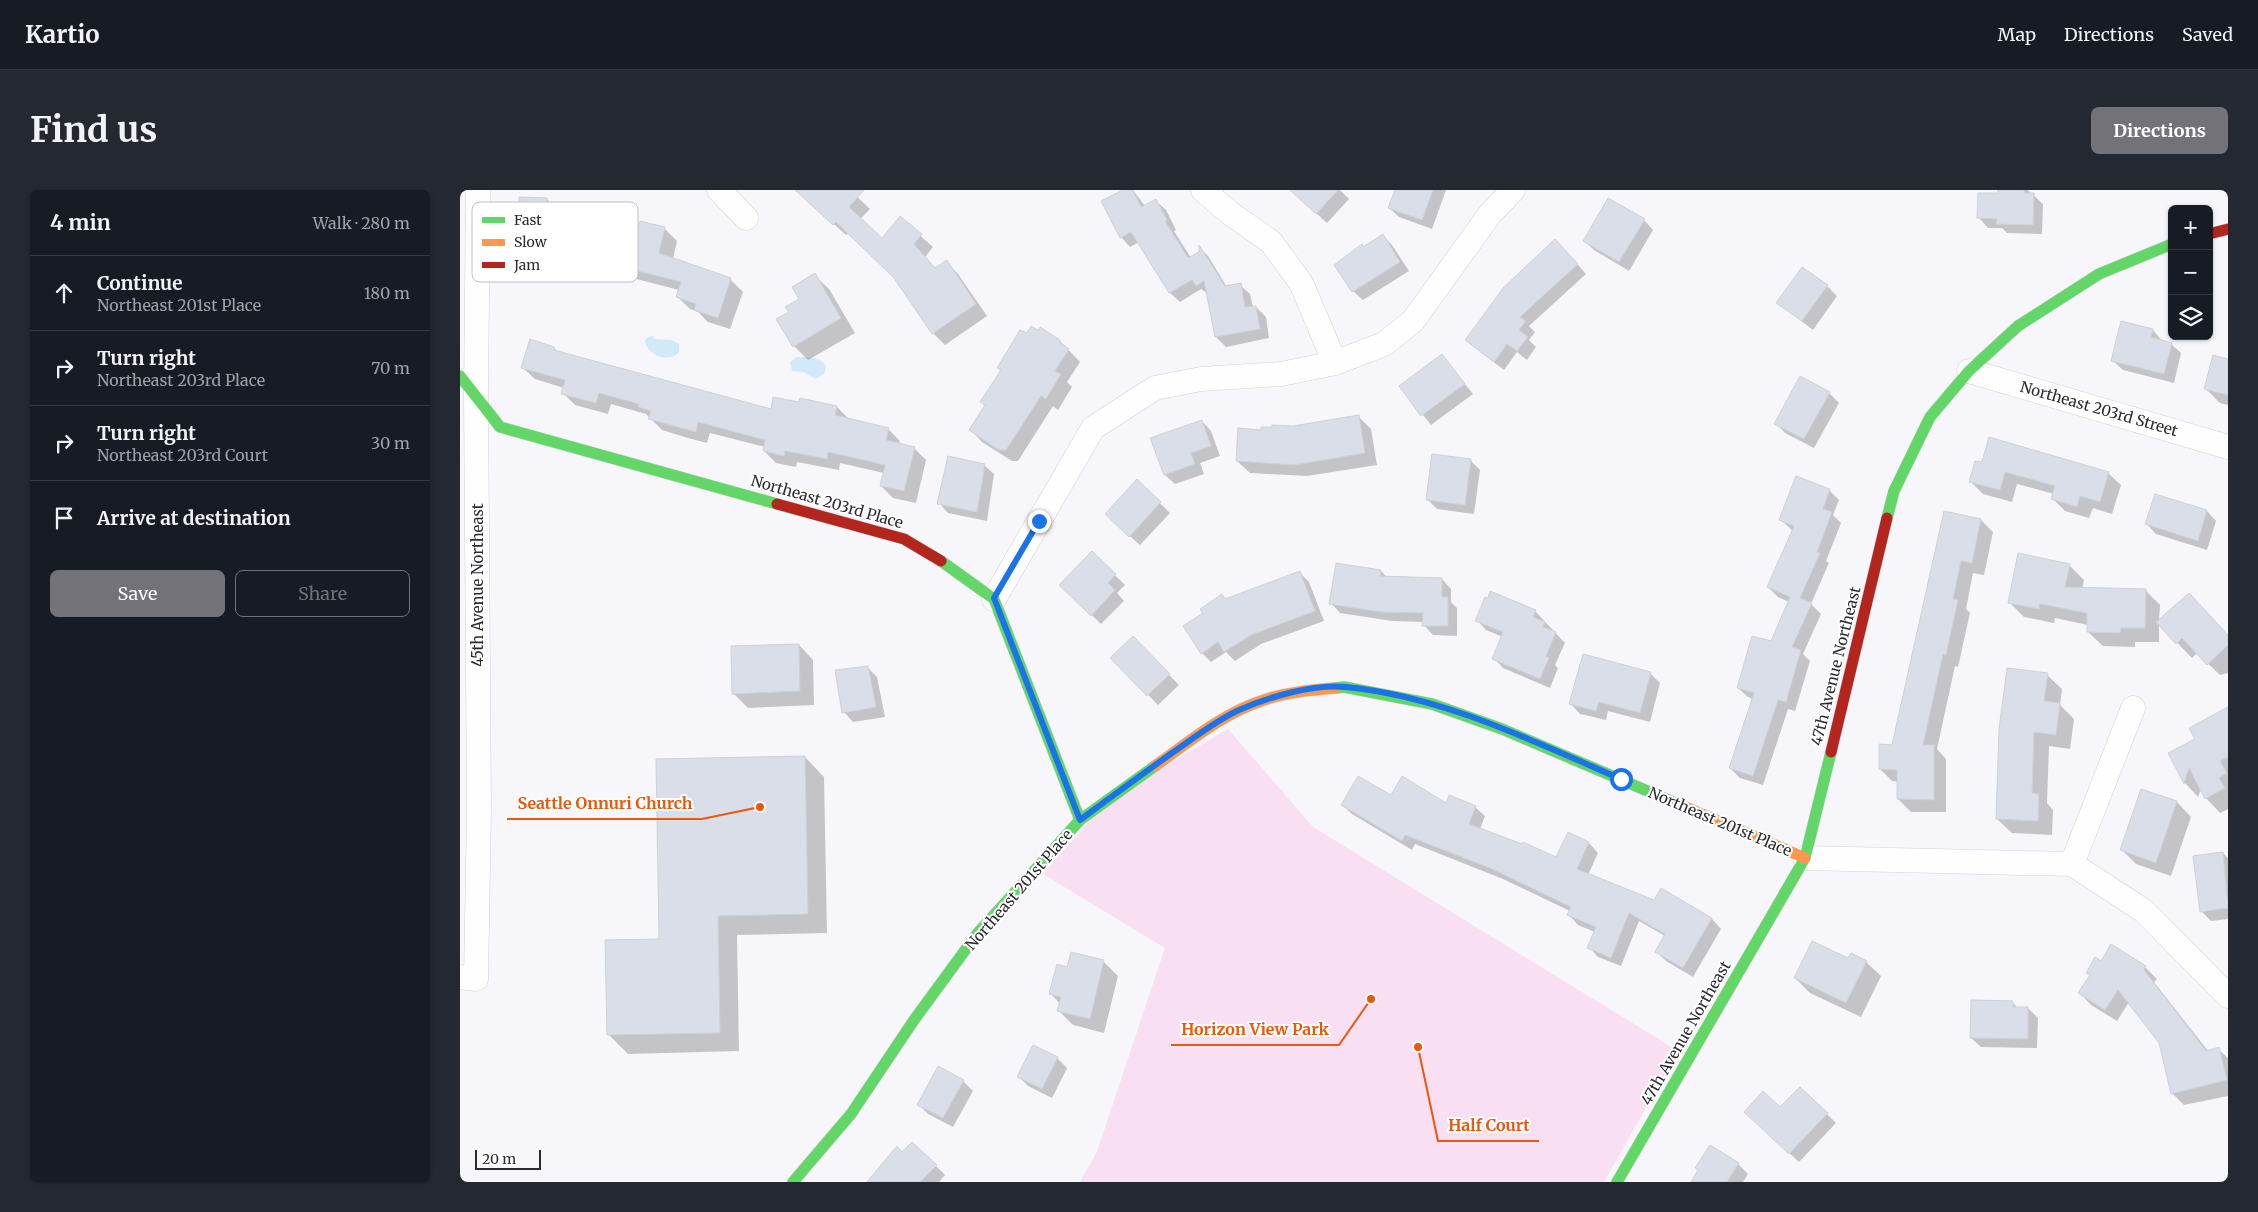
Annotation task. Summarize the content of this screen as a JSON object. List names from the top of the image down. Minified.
{"streets":{"street":["Northeast 203rd Street","Northeast 203rd Place","45th Avenue Northeast","47th Avenue Northeast","Northeast 201st Place"]},"crossings":[["Northeast 203rd Street","47th Avenue Northeast"],["Northeast 203rd Place","45th Avenue Northeast"],["47th Avenue Northeast","Northeast 201st Place"]],"places":["Seattle Onnuri Church","Horizon View Park","Half Court"],"legend":["Fast","Slow","Jam"],"scale_bar":"20 m","page":{"header":"Kartio","nav":["Map","Directions","Saved"],"buttons":["Directions",["Save","Share"]],"title":"Find us","heading":["4 min","Walk · 280 m"],"map_buttons":["+","−"],"list":[["Continue","Northeast 201st Place","180 m"],["Turn right","Northeast 203rd Place","70 m"],["Turn right","Northeast 203rd Court","30 m"],"Arrive at destination"],"scale":"20 m"}}
